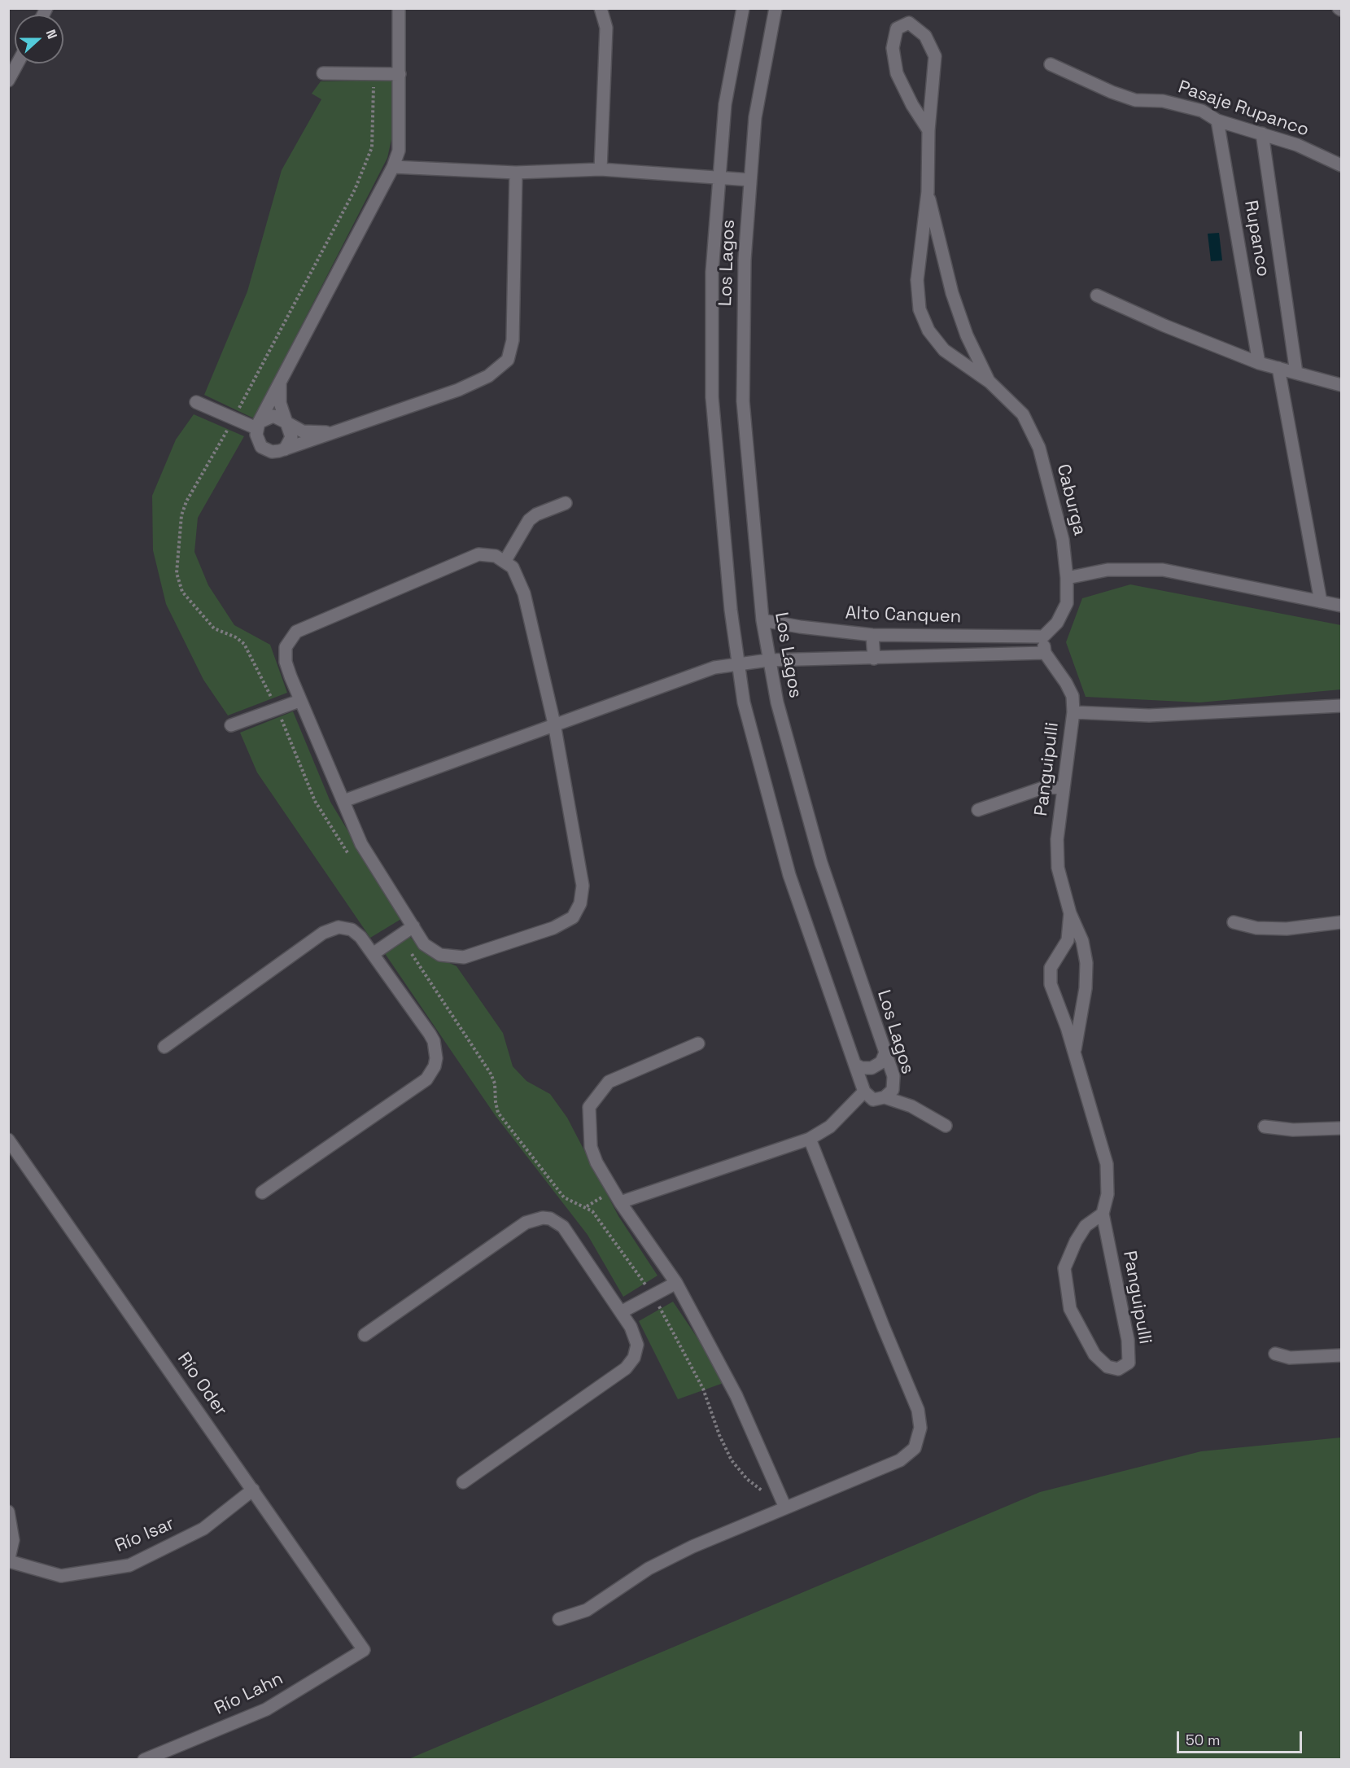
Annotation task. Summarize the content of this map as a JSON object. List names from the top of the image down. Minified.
{"streets":{"street":["Pasaje Rupanco","Rupanco","Los Lagos","Caburga","Alto Canquen","Panguipulli","Río Oder","Río Isar","Río Lahn"]},"crossings":[["Pasaje Rupanco","Rupanco"],["Los Lagos","Alto Canquen"],["Caburga","Alto Canquen"],["Río Oder","Río Isar"],["Río Oder","Río Lahn"]],"scale_bar":"50 m","north":"right"}
